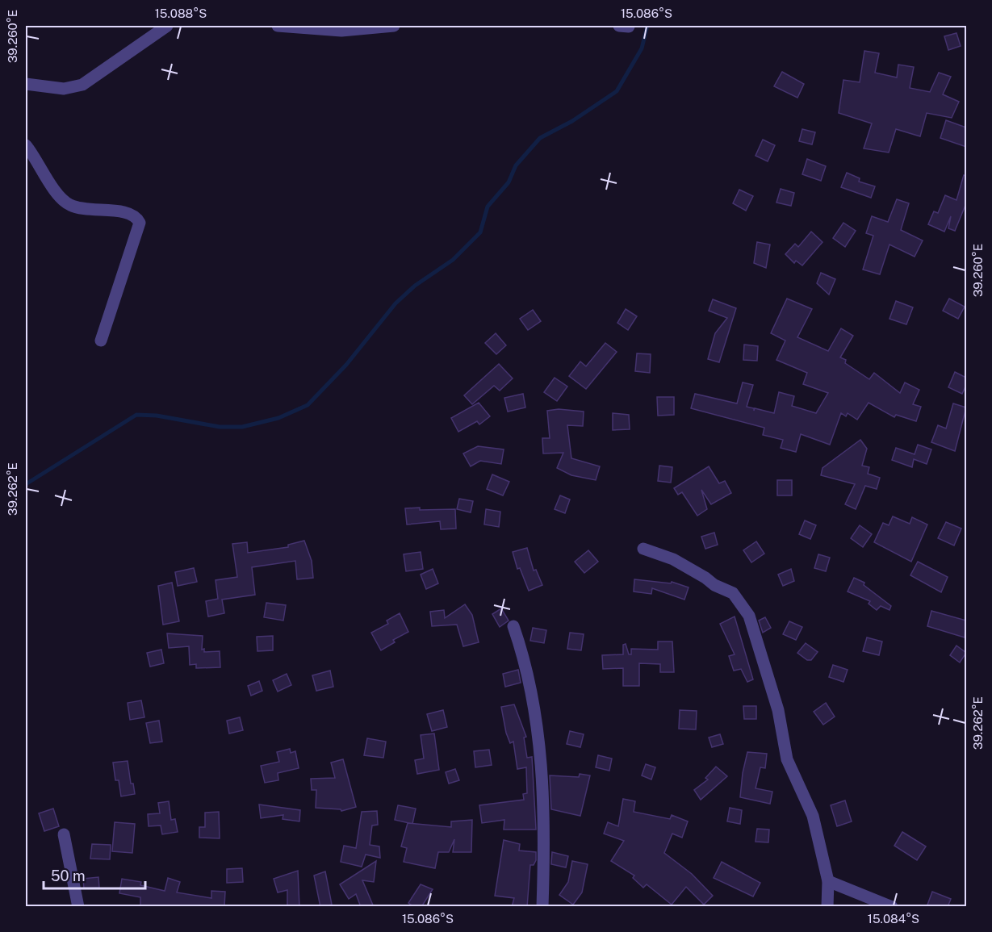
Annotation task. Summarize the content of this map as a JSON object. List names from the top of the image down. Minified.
{"scale_bar":"50 m","coordinates":["15.088°S","15.086°S","39.260°E","39.262°E","15.084°S"]}
